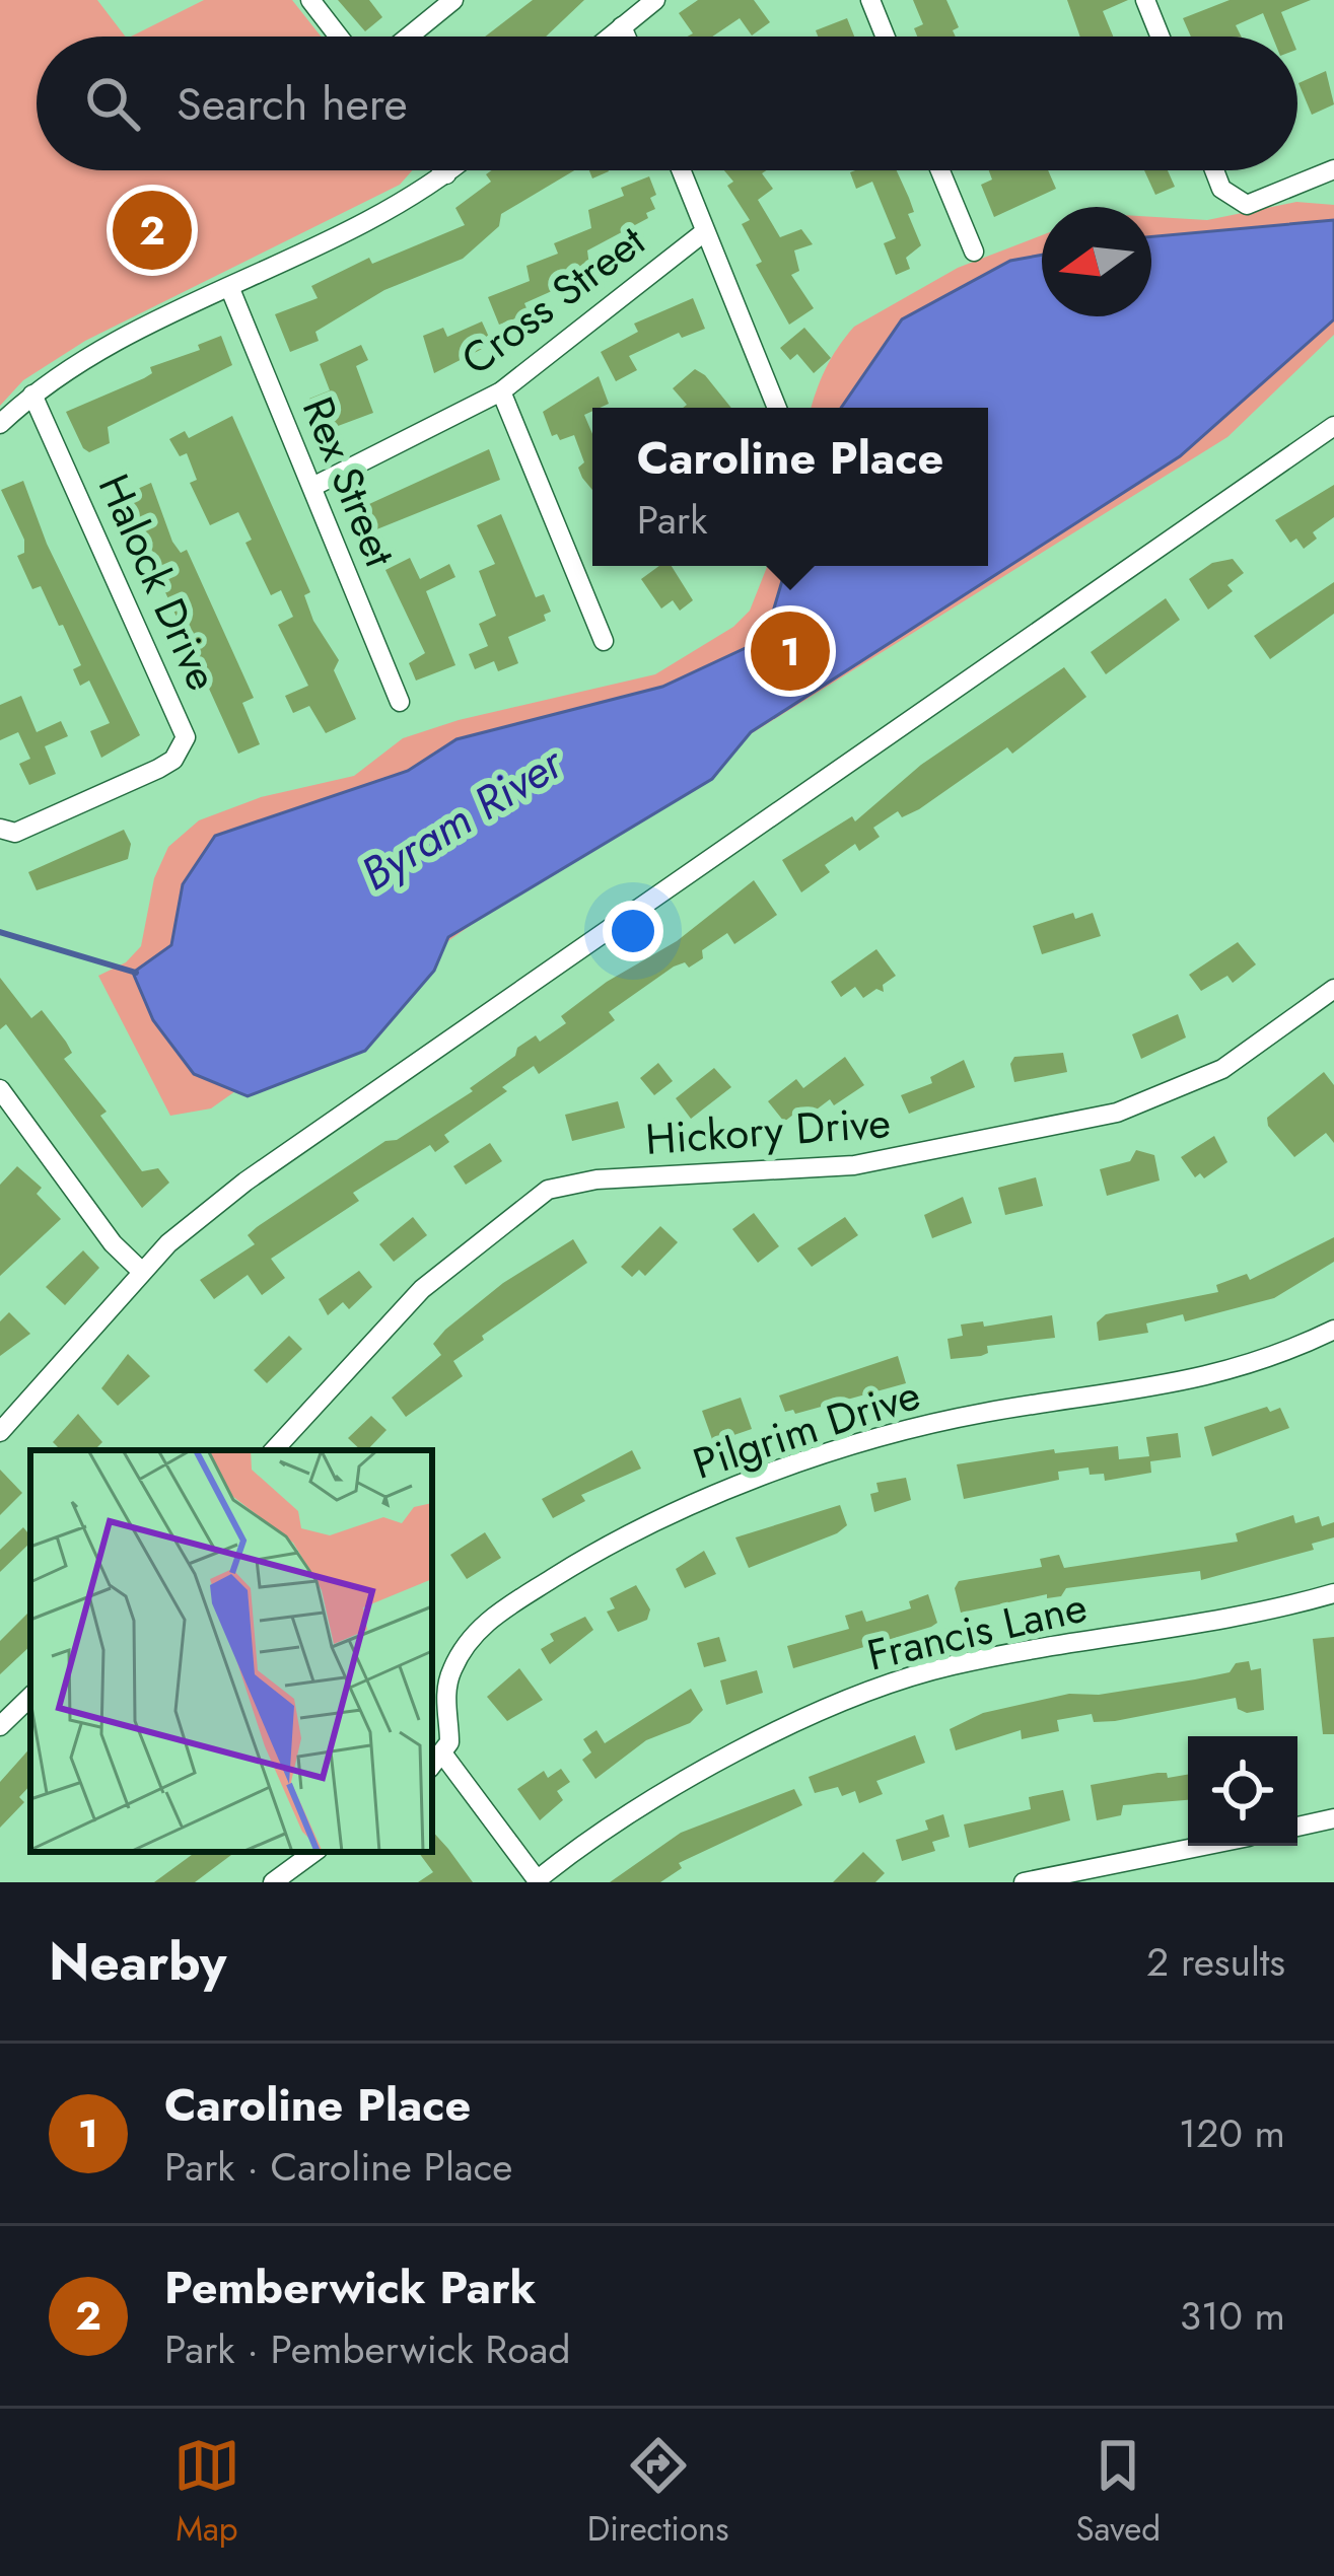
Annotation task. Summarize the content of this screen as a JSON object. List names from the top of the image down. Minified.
{"streets":{"street":["Cross Street","Rex Street","Halock Drive","Hickory Drive","Pilgrim Drive","Francis Lane"]},"crossings":[["Cross Street","Rex Street"]],"water":["Byram River"],"north":"left","page":{"search":"Search here","pins":["2","1"],"popup":["Caroline Place","Park"],"heading":["Nearby","2 results"],"list":[{"mark":"1","name":"Caroline Place","note":"Park · Caroline Place","value":"120 m"},{"mark":"2","name":"Pemberwick Park","note":"Park · Pemberwick Road","value":"310 m"}],"nav":["Map","Directions","Saved"]}}
